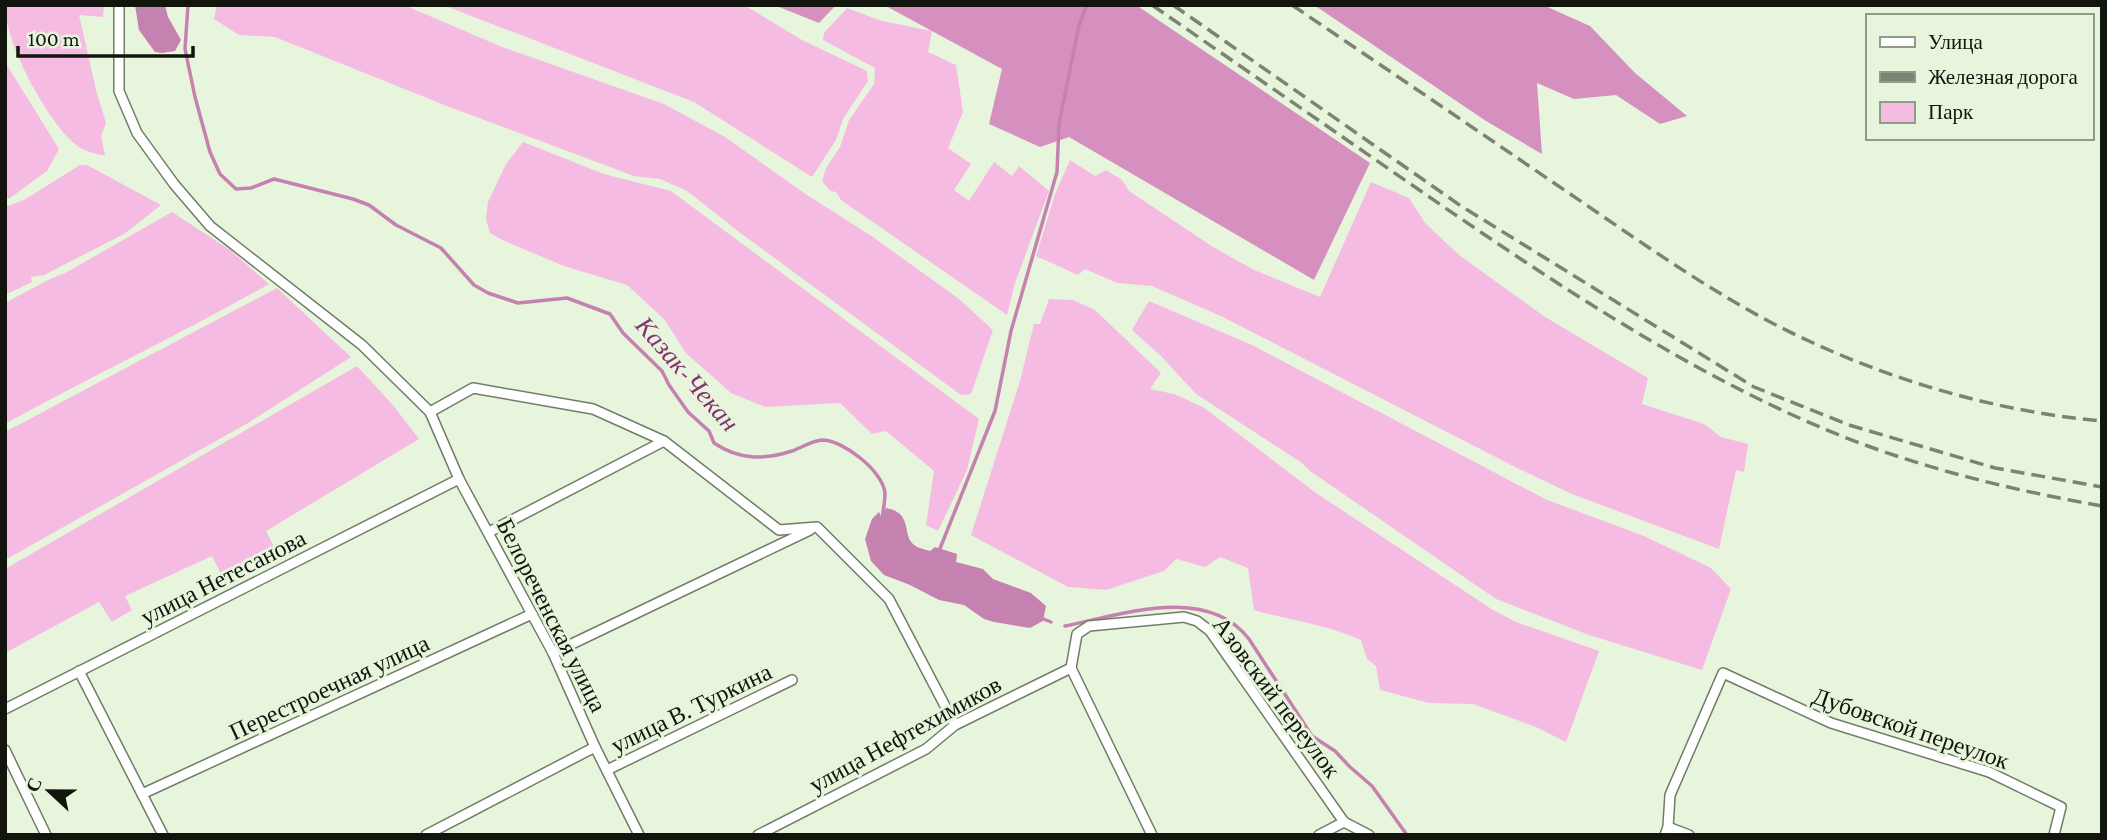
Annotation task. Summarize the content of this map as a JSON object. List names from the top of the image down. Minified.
{"streets":{"street":["улица Нетесанова","Белореченская улица","Перестроечная улица","Азовский переулок","улица В. Туркина","Дубовской переулок","улица Нефтехимиков"]},"crossings":[["улица Нетесанова","Белореченская улица"],["Белореченская улица","Перестроечная улица"],["Белореченская улица","улица В. Туркина"],["Азовский переулок","улица Нефтехимиков"]],"water":["Казак-Чекан"],"legend":["Улица","Железная дорога","Парк"],"scale_bar":"100 m","north":"left"}
